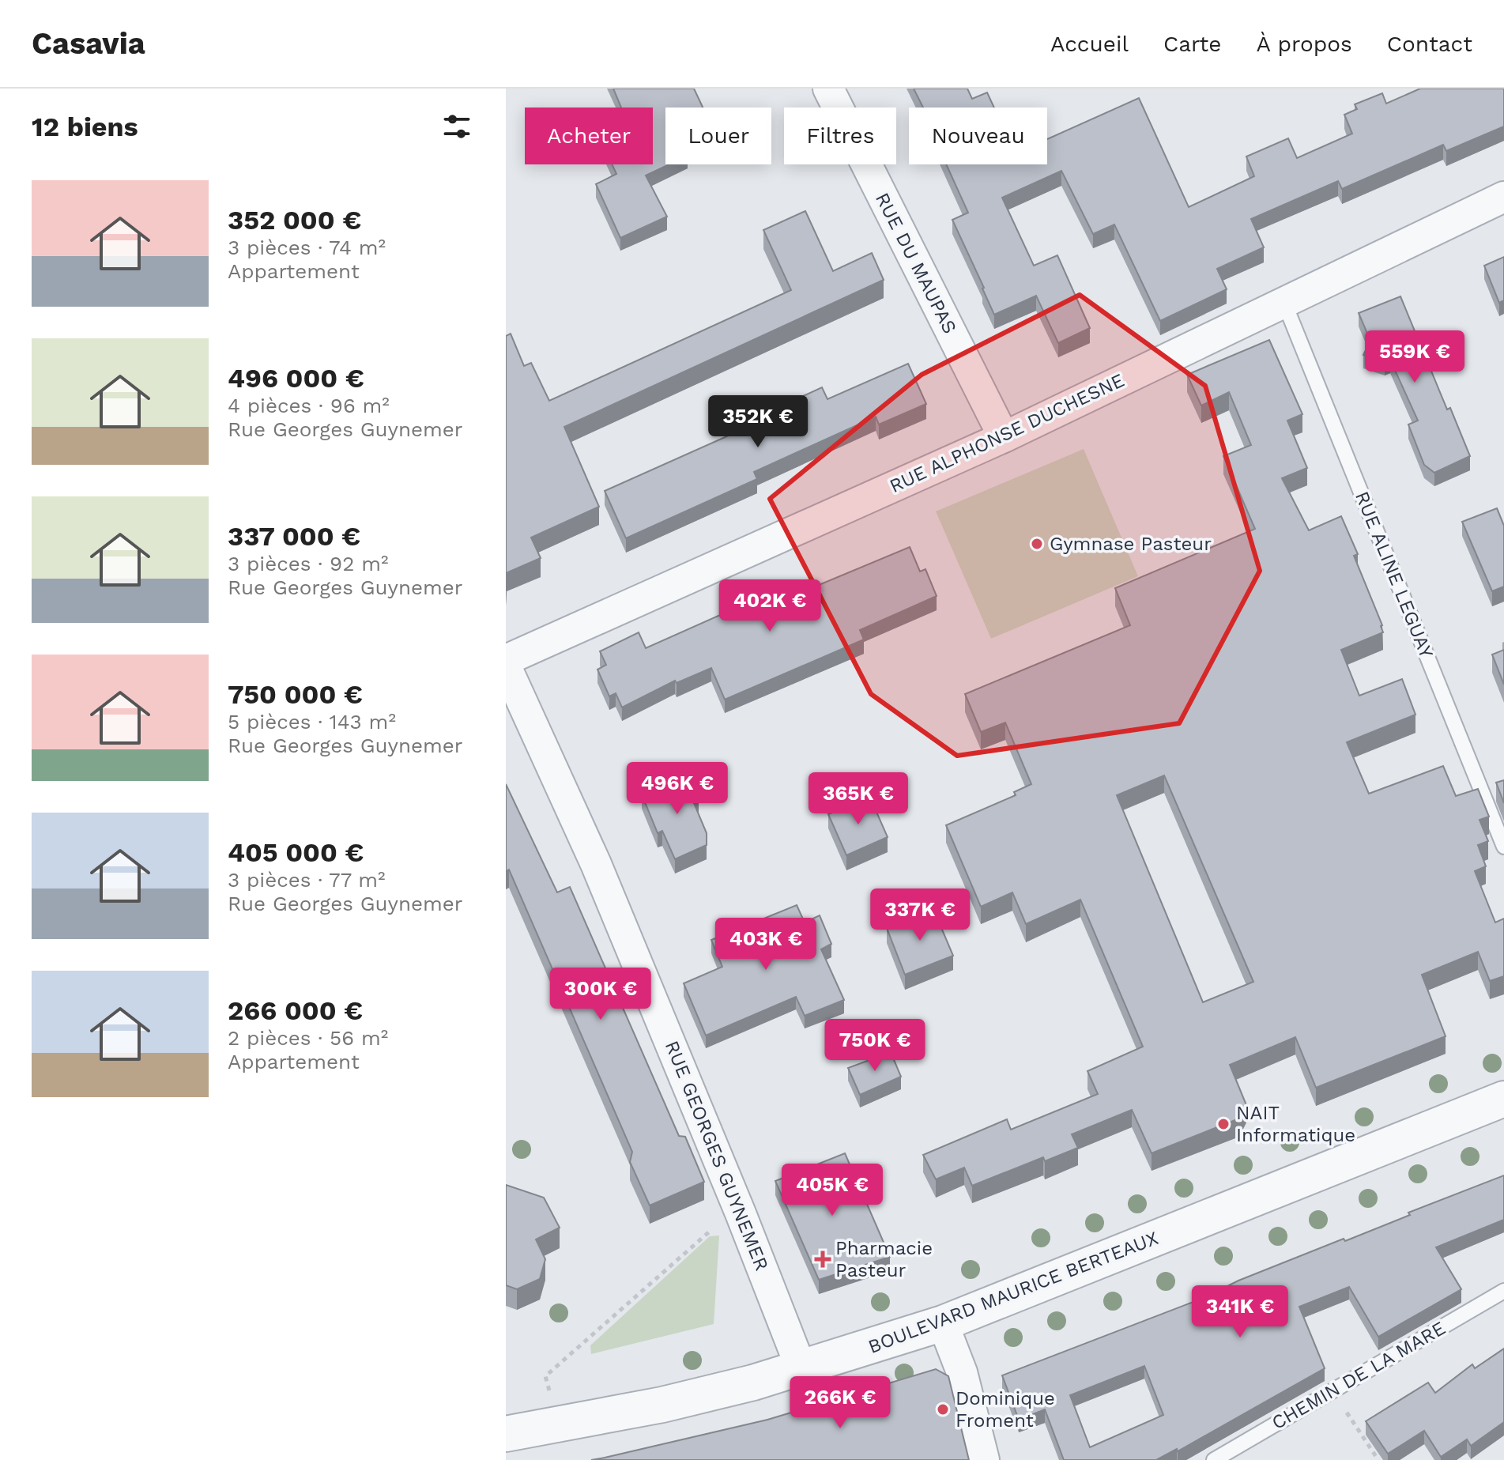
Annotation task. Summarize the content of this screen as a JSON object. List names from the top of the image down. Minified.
{"streets":{"street":["RUE DU MAUPAS","RUE ALPHONSE DUCHESNE","RUE GEORGES GUYNEMER","BOULEVARD MAURICE BERTEAUX"],"lane":["RUE ALINE LEGUAY","CHEMIN DE LA MARE"]},"crossings":[["RUE DU MAUPAS","RUE ALPHONSE DUCHESNE"],["RUE ALPHONSE DUCHESNE","RUE ALINE LEGUAY"],["RUE GEORGES GUYNEMER","BOULEVARD MAURICE BERTEAUX"]],"places":{"other":["Gymnase Pasteur","NAIT Informatique","Dominique Froment"],"health":["Pharmacie Pasteur"]},"page":{"header":"Casavia","nav":["Accueil","Carte","À propos","Contact"],"heading":"12 biens","chip":["Acheter","Louer","Filtres","Nouveau"],"list":[{"name":"352 000 €","note":"3 pièces · 74 m² · Appartement"},{"name":"496 000 €","note":"4 pièces · 96 m² · Rue Georges Guynemer"},{"name":"337 000 €","note":"3 pièces · 92 m² · Rue Georges Guynemer"},{"name":"750 000 €","note":"5 pièces · 143 m² · Rue Georges Guynemer"},{"name":"405 000 €","note":"3 pièces · 77 m² · Rue Georges Guynemer"},{"name":"266 000 €","note":"2 pièces · 56 m² · Appartement"}],"price":["559K €","352K €","402K €","496K €","365K €","337K €","403K €","300K €","750K €","405K €","341K €","266K €"]}}
